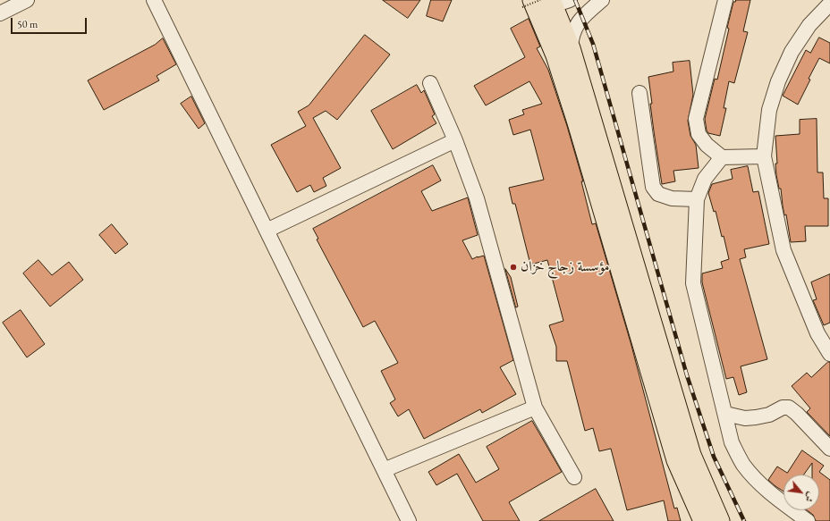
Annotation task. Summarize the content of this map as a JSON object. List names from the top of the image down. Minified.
{"places":["مؤسسة زجاج خزان"],"scale_bar":"50 m","north":"bottom right"}
